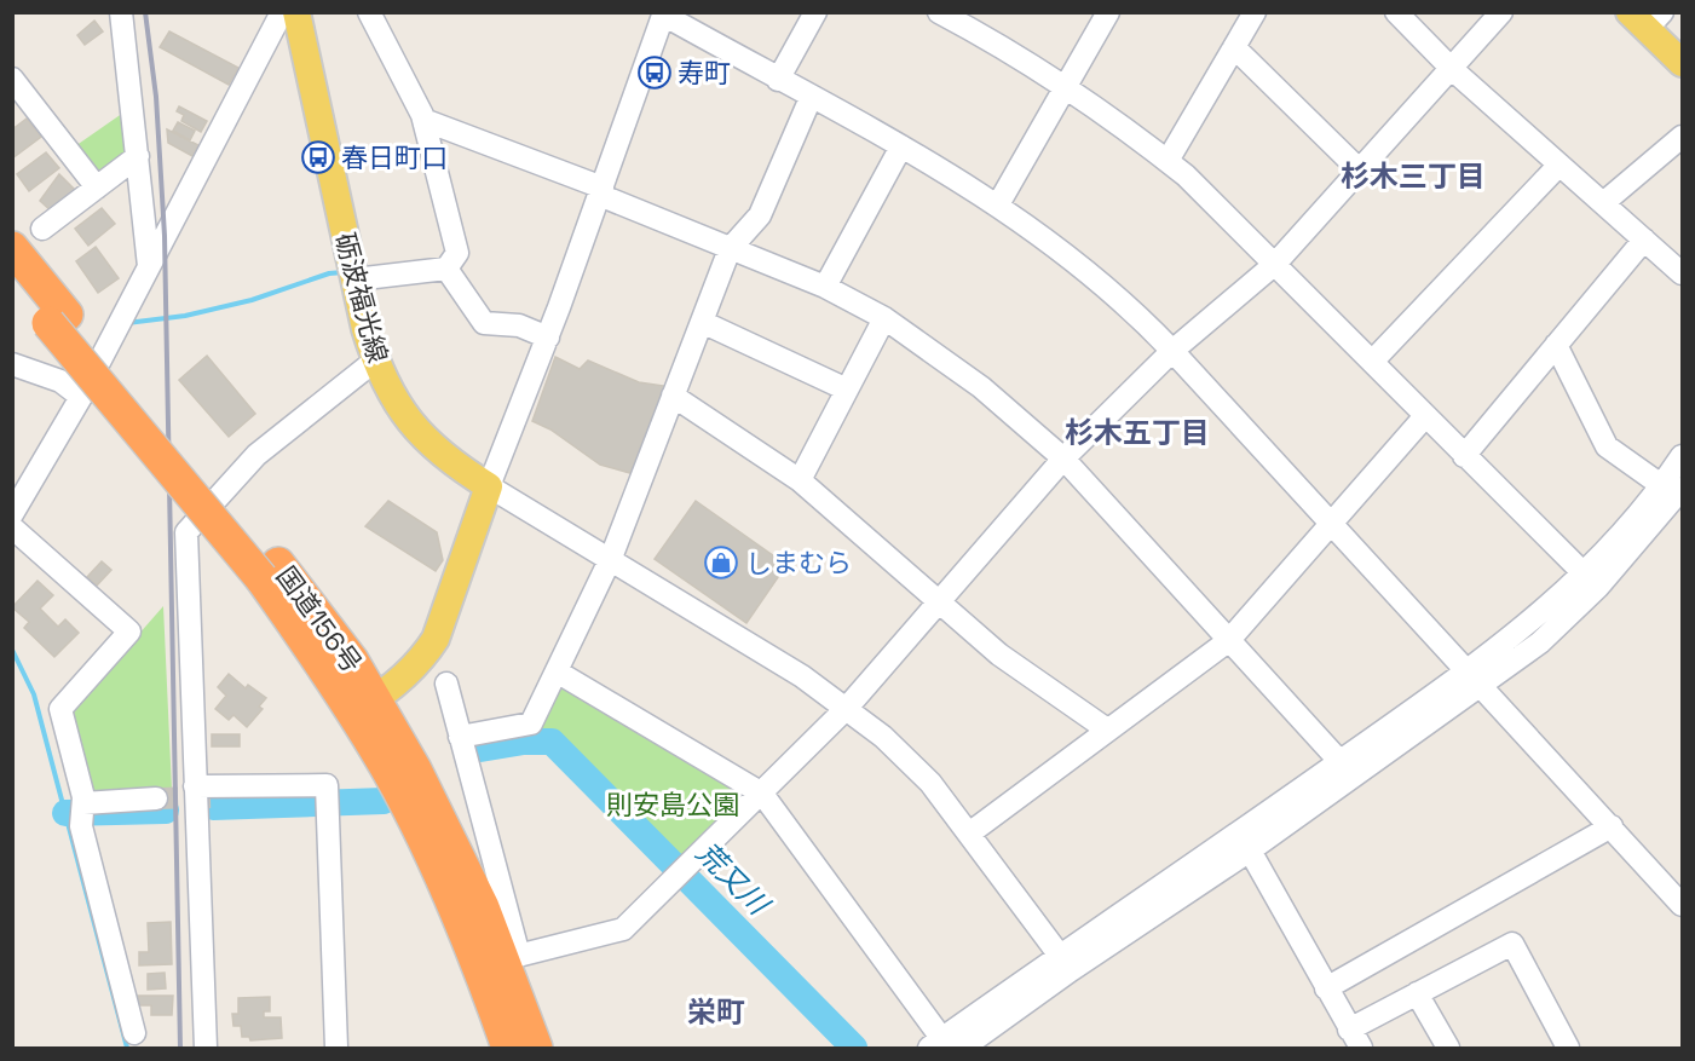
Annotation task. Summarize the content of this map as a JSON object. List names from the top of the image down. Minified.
{"streets":{"highway":["国道156号"],"main road":["砺波福光線"]},"districts":["杉木三丁目","杉木五丁目","栄町"],"water":["荒又川"],"parks":["則安島公園"],"places":{"bus stop":["寿町","春日町口"],"shop":["しまむら"]}}
